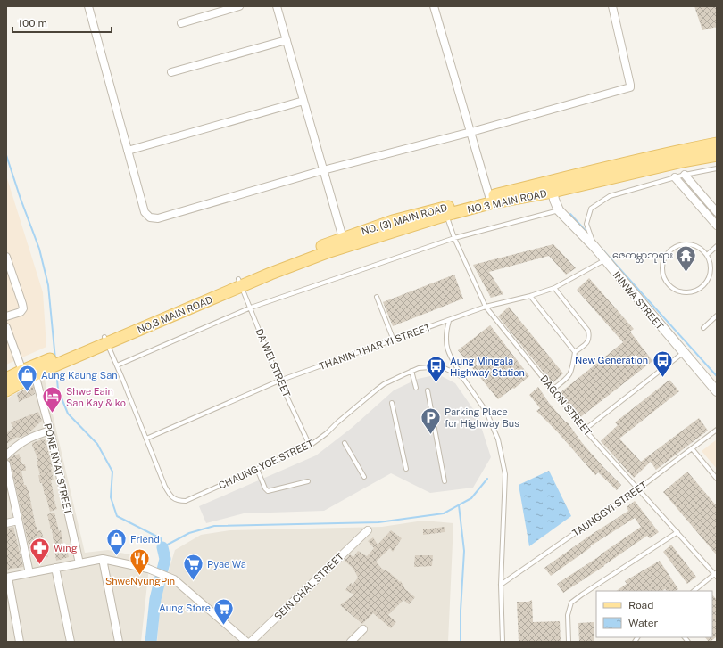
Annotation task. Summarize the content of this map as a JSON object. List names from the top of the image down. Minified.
{"streets":{"main road":["NO 3 MAIN ROAD","NO. (3) MAIN ROAD","NO,3 MAIN ROAD"],"street":["INNWA STREET","PONE NYAT STREET","SEIN CHAL STREET"],"lane":["THANIN THAR YI STREET","DA WEI STREET","DAGON STREET","CHAUNG YOE STREET","TAUNGGYI STREET"]},"crossings":[["NO 3 MAIN ROAD","NO. (3) MAIN ROAD"],["NO 3 MAIN ROAD","NO,3 MAIN ROAD"],["NO 3 MAIN ROAD","DA WEI STREET"],["NO 3 MAIN ROAD","DAGON STREET"],["INNWA STREET","THANIN THAR YI STREET"],["NO,3 MAIN ROAD","DA WEI STREET"],["NO,3 MAIN ROAD","CHAUNG YOE STREET"],["THANIN THAR YI STREET","DA WEI STREET"],["THANIN THAR YI STREET","DAGON STREET"],["THANIN THAR YI STREET","CHAUNG YOE STREET"],["DA WEI STREET","CHAUNG YOE STREET"],["DAGON STREET","TAUNGGYI STREET"],["CHAUNG YOE STREET","TAUNGGYI STREET"]],"places":{"temple":["ဇေကမ္ဘာဘုရား"],"bus stop":["New Generation","Aung Mingala Highway Station"],"shop":["Aung Kaung San","Friend"],"hotel":["Shwe Eain San Kay & ko"],"parking":["Parking Place for Highway Bus"],"pharmacy":["Wing"],"restaurant":["ShweNyungPin"],"supermarket":["Pyae Wa","Aung Store"]},"legend":["Road","Water"],"scale_bar":"100 m"}
